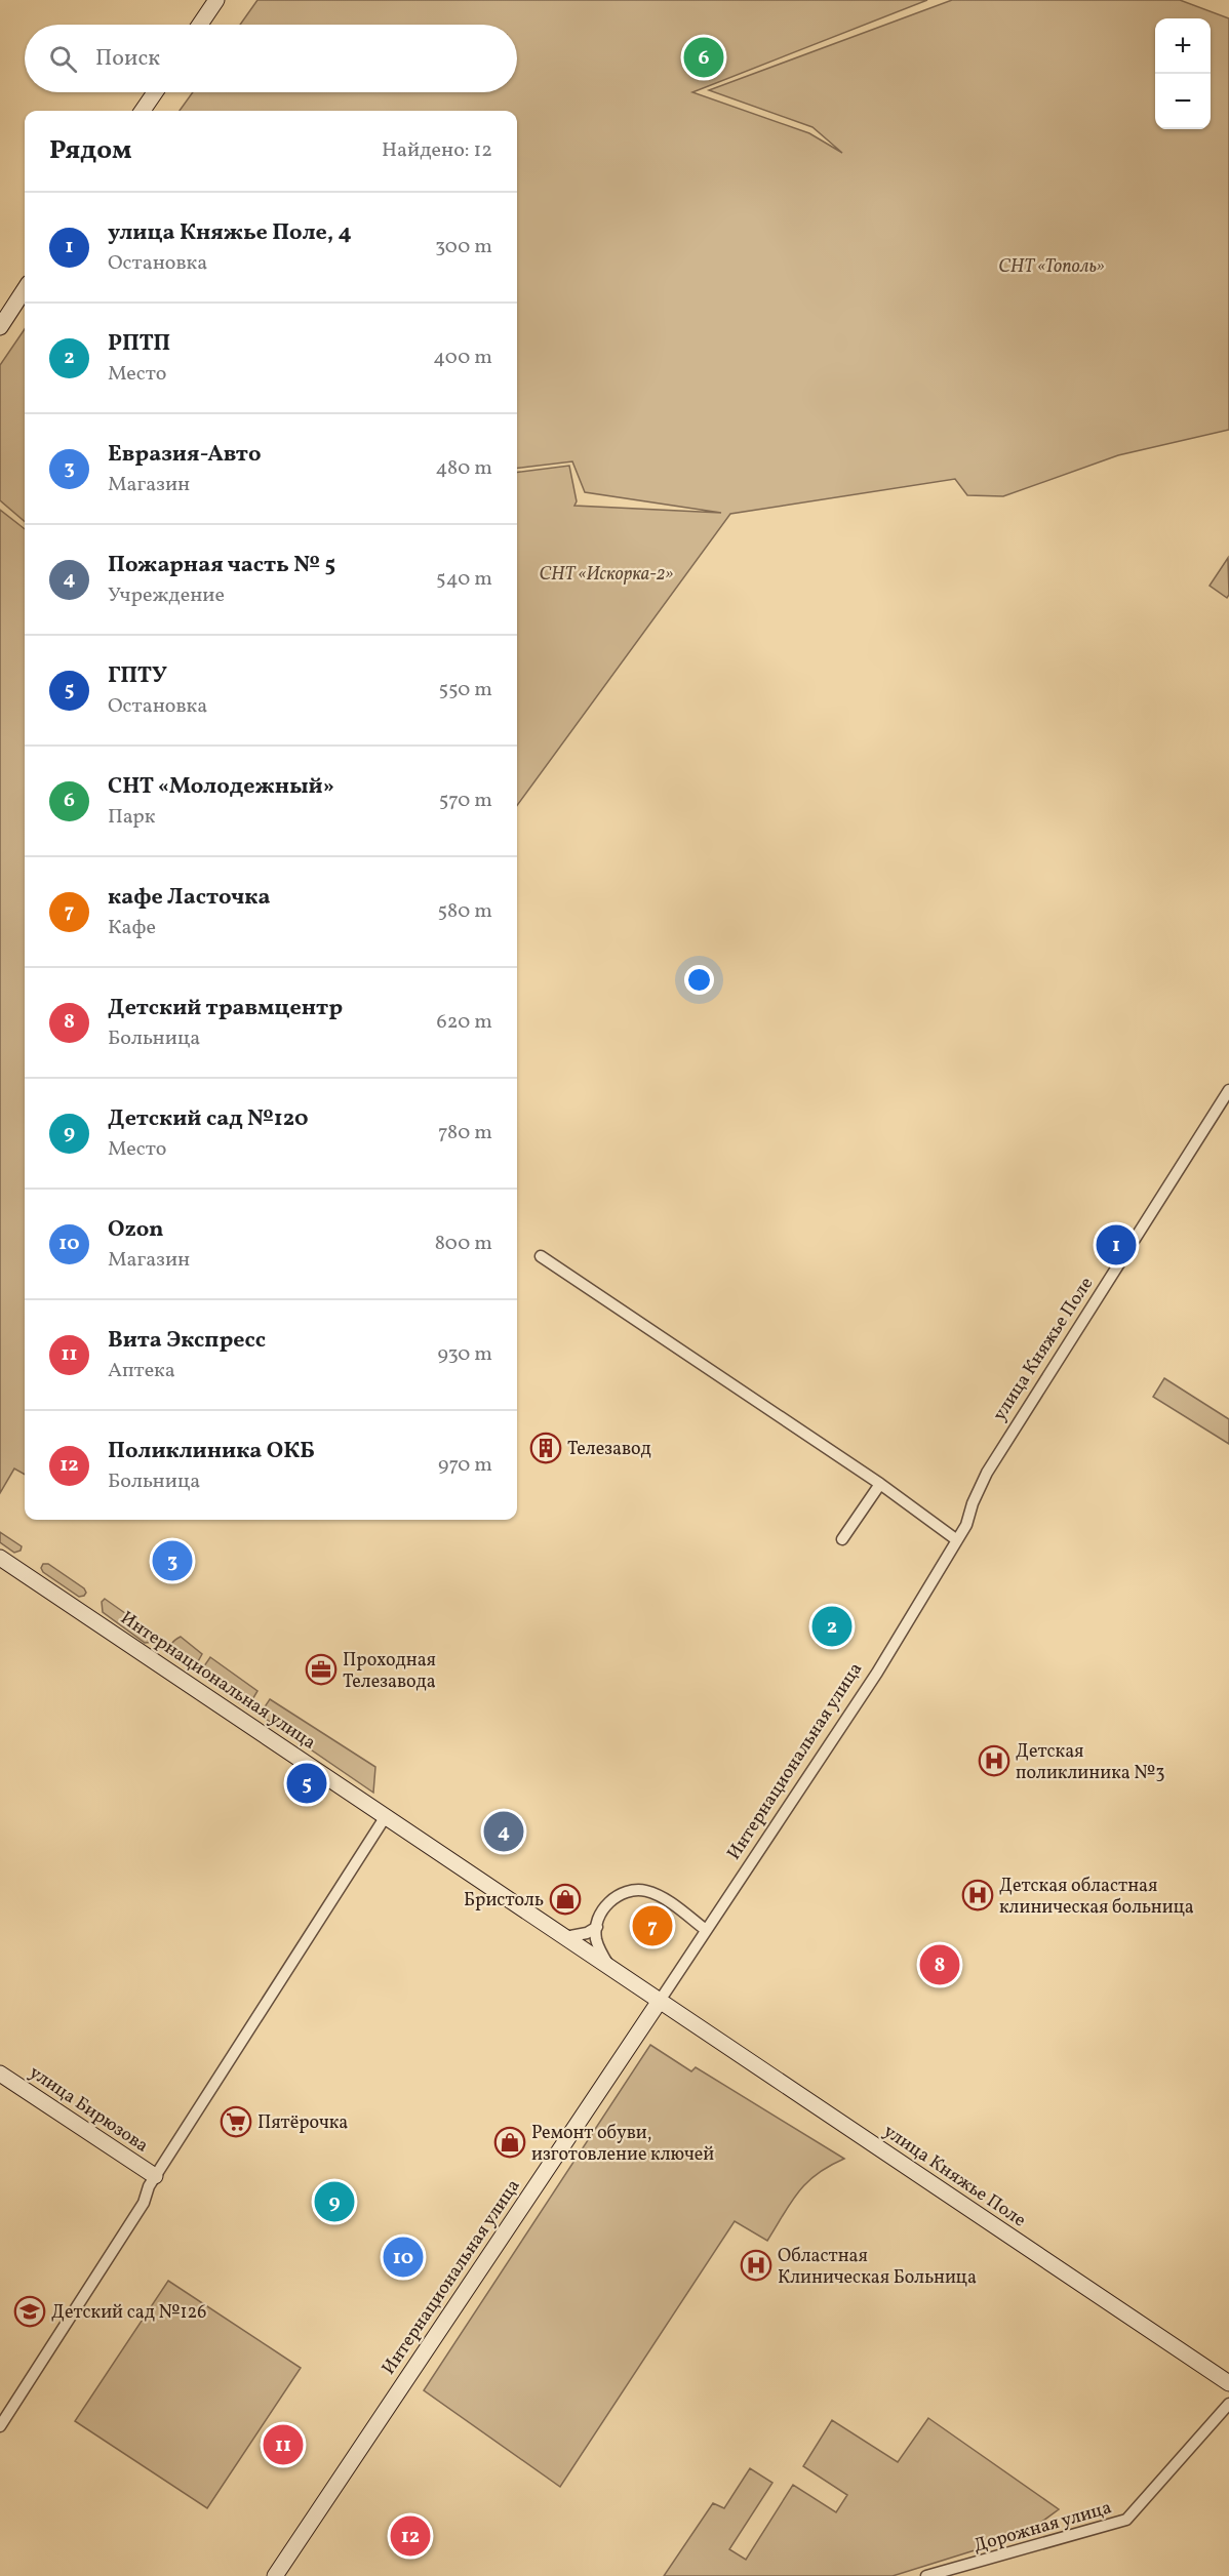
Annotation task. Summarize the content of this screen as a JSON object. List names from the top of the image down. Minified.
{"streets":{"street":["улица Княжье Поле","Интернациональная улица","улица Бирюзова","Дорожная улица"]},"crossings":[["улица Княжье Поле","Интернациональная улица"]],"parks":["СНТ «Тополь»","СНТ «Искорка-2»"],"places":{"building":["Телезавод"],"office":["Проходная Телезавода"],"hospital":["Детская поликлиника №3","Детская областная клиническая больница","Областная Клиническая Больница"],"shop":["Бристоль","Ремонт обуви, изготовление ключей"],"supermarket":["Пятёрочка"],"school or university":["Детский сад №126"]},"page":{"map_buttons":["+","−"],"search":"Поиск","pins":["6","1","3","2","5","4","7","8","9","10","11","12"],"heading":["Рядом","Найдено: 12"],"list":[{"mark":"1","name":"улица Княжье Поле, 4","note":"Остановка","value":"300 m"},{"mark":"2","name":"РПТП","note":"Место","value":"400 m"},{"mark":"3","name":"Евразия-Авто","note":"Магазин","value":"480 m"},{"mark":"4","name":"Пожарная часть № 5","note":"Учреждение","value":"540 m"},{"mark":"5","name":"ГПТУ","note":"Остановка","value":"550 m"},{"mark":"6","name":"СНТ «Молодежный»","note":"Парк","value":"570 m"},{"mark":"7","name":"кафе Ласточка","note":"Кафе","value":"580 m"},{"mark":"8","name":"Детский травмцентр","note":"Больница","value":"620 m"},{"mark":"9","name":"Детский сад №120","note":"Место","value":"780 m"},{"mark":"10","name":"Ozon","note":"Магазин","value":"800 m"},{"mark":"11","name":"Вита Экспресс","note":"Аптека","value":"930 m"},{"mark":"12","name":"Поликлиника ОКБ","note":"Больница","value":"970 m"}]}}
